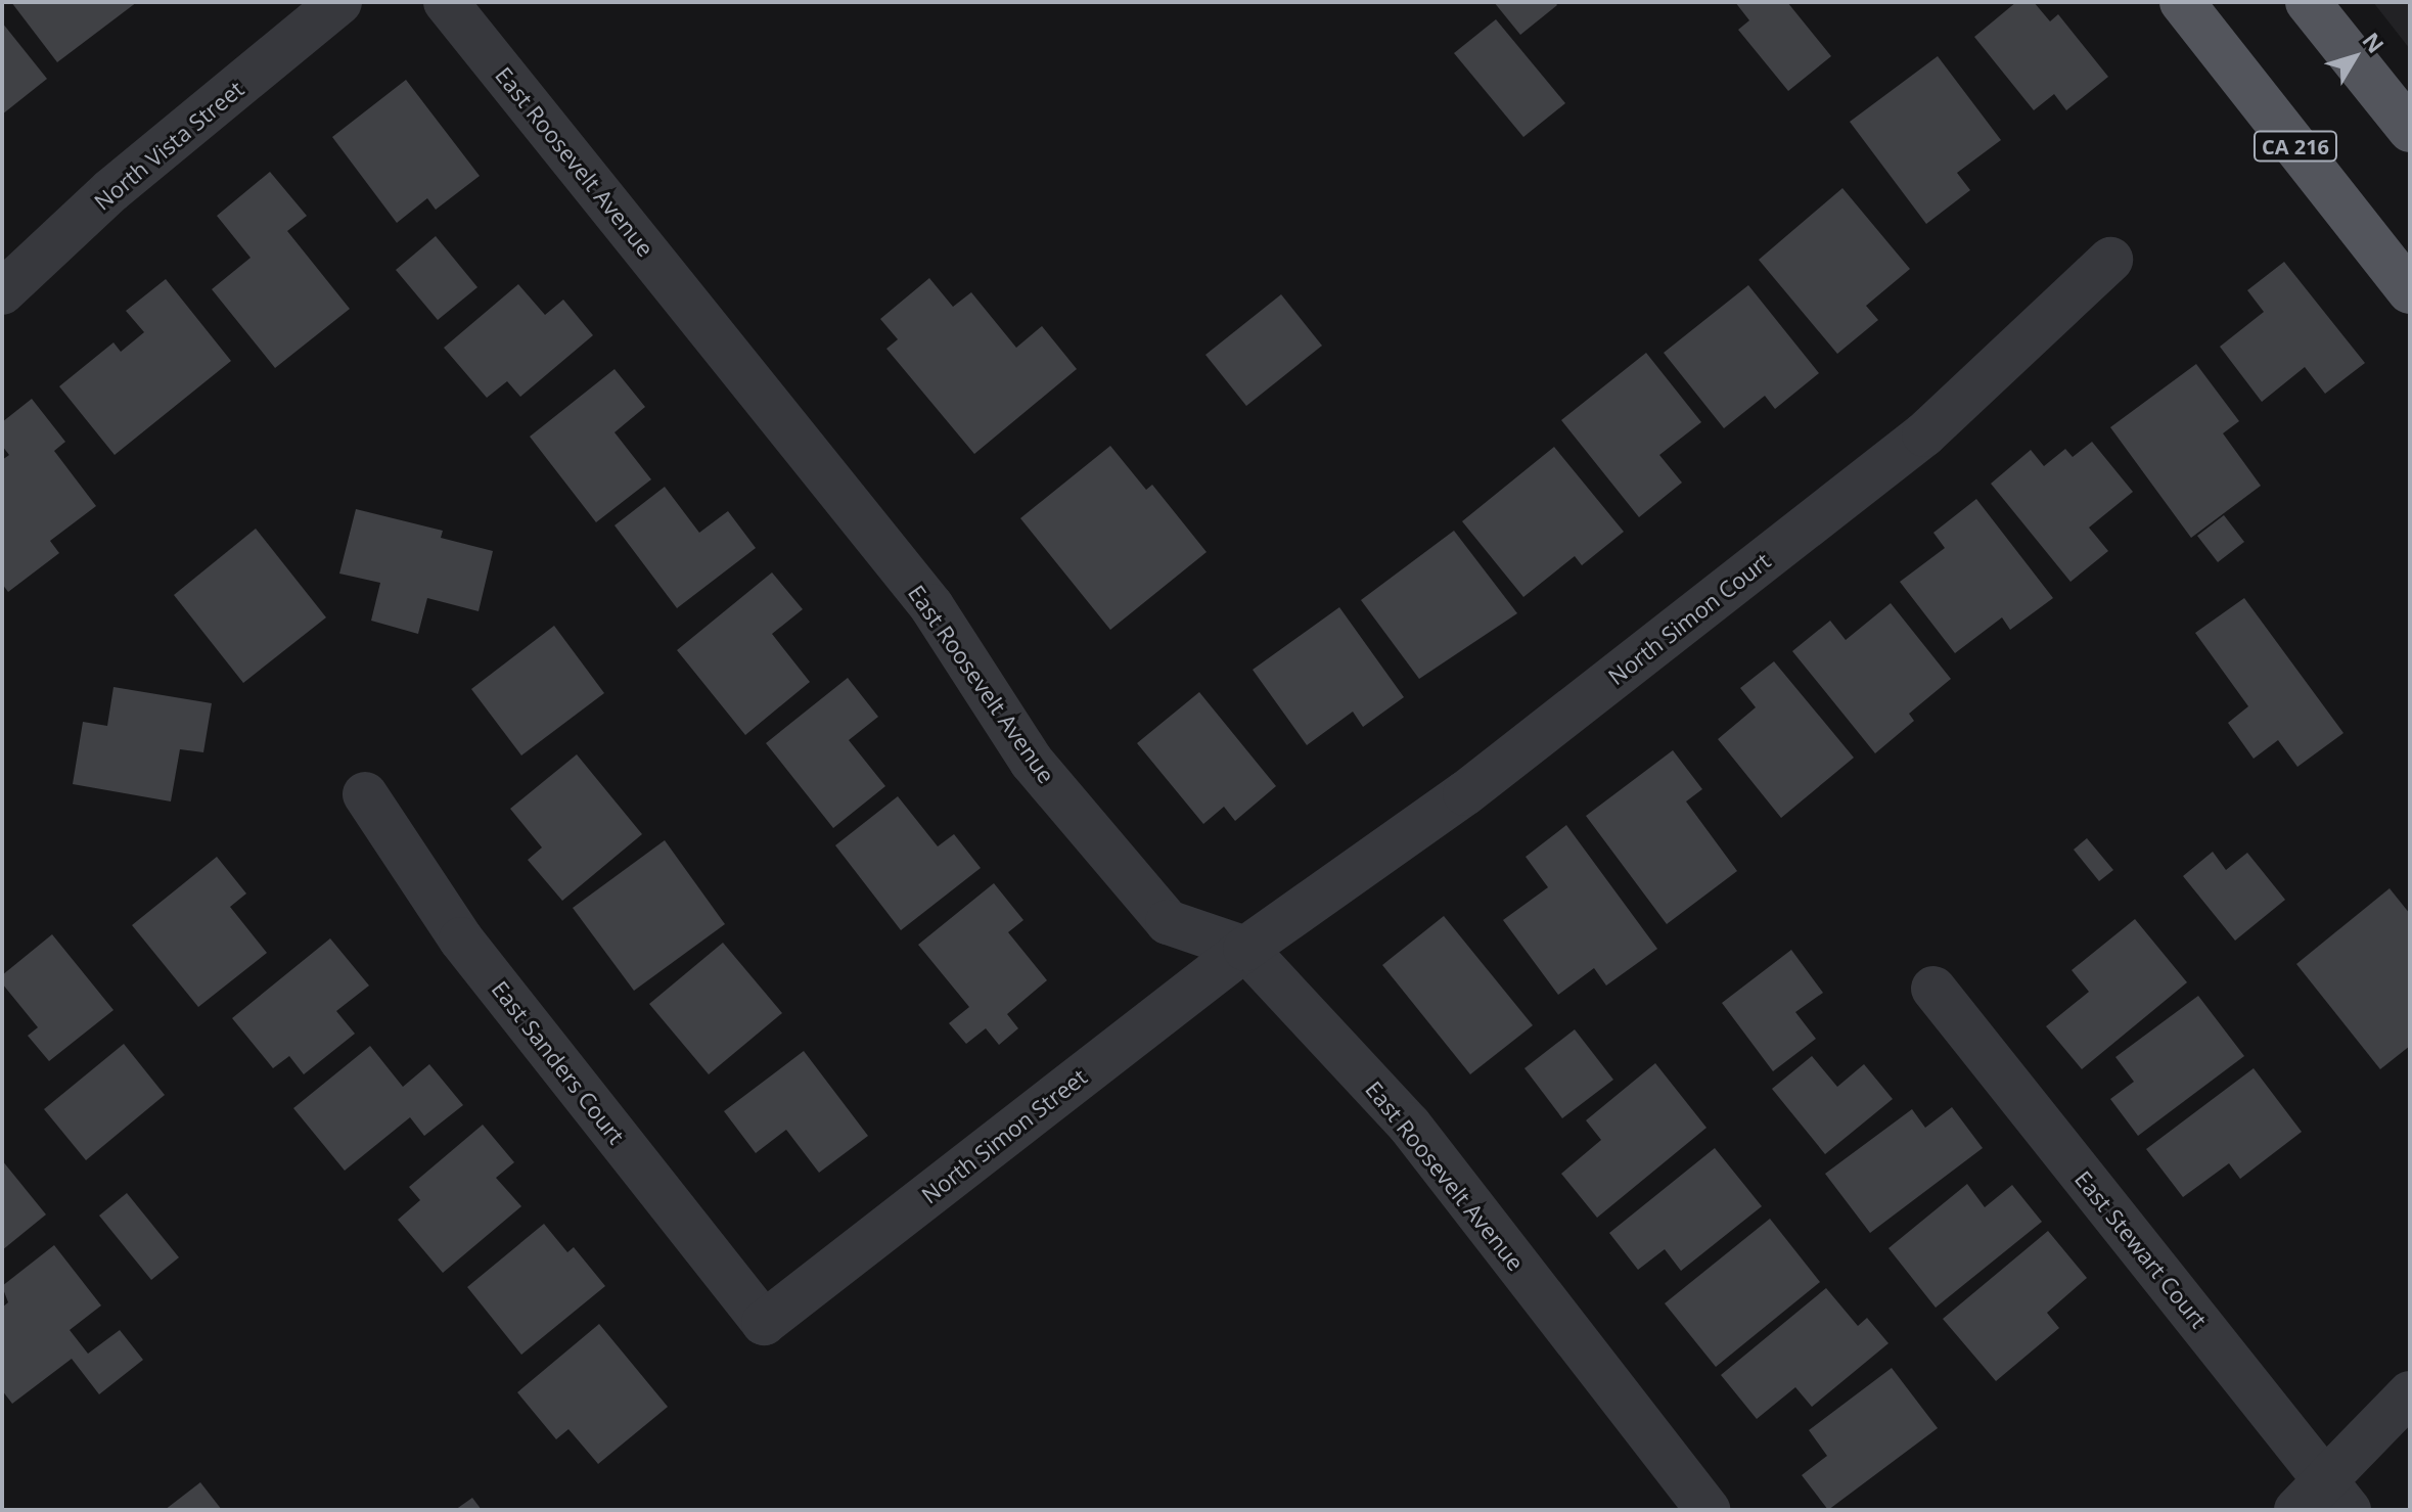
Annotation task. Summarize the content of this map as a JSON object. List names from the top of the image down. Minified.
{"streets":{"main road":["CA 216"],"street":["North Vista Street","East Roosevelt Avenue","North Simon Court","East Sanders Court","North Simon Street","East Stewart Court"]},"crossings":[["East Roosevelt Avenue","North Simon Court"],["East Roosevelt Avenue","North Simon Street"],["North Simon Court","North Simon Street"],["East Sanders Court","North Simon Street"]],"north":"top right"}
